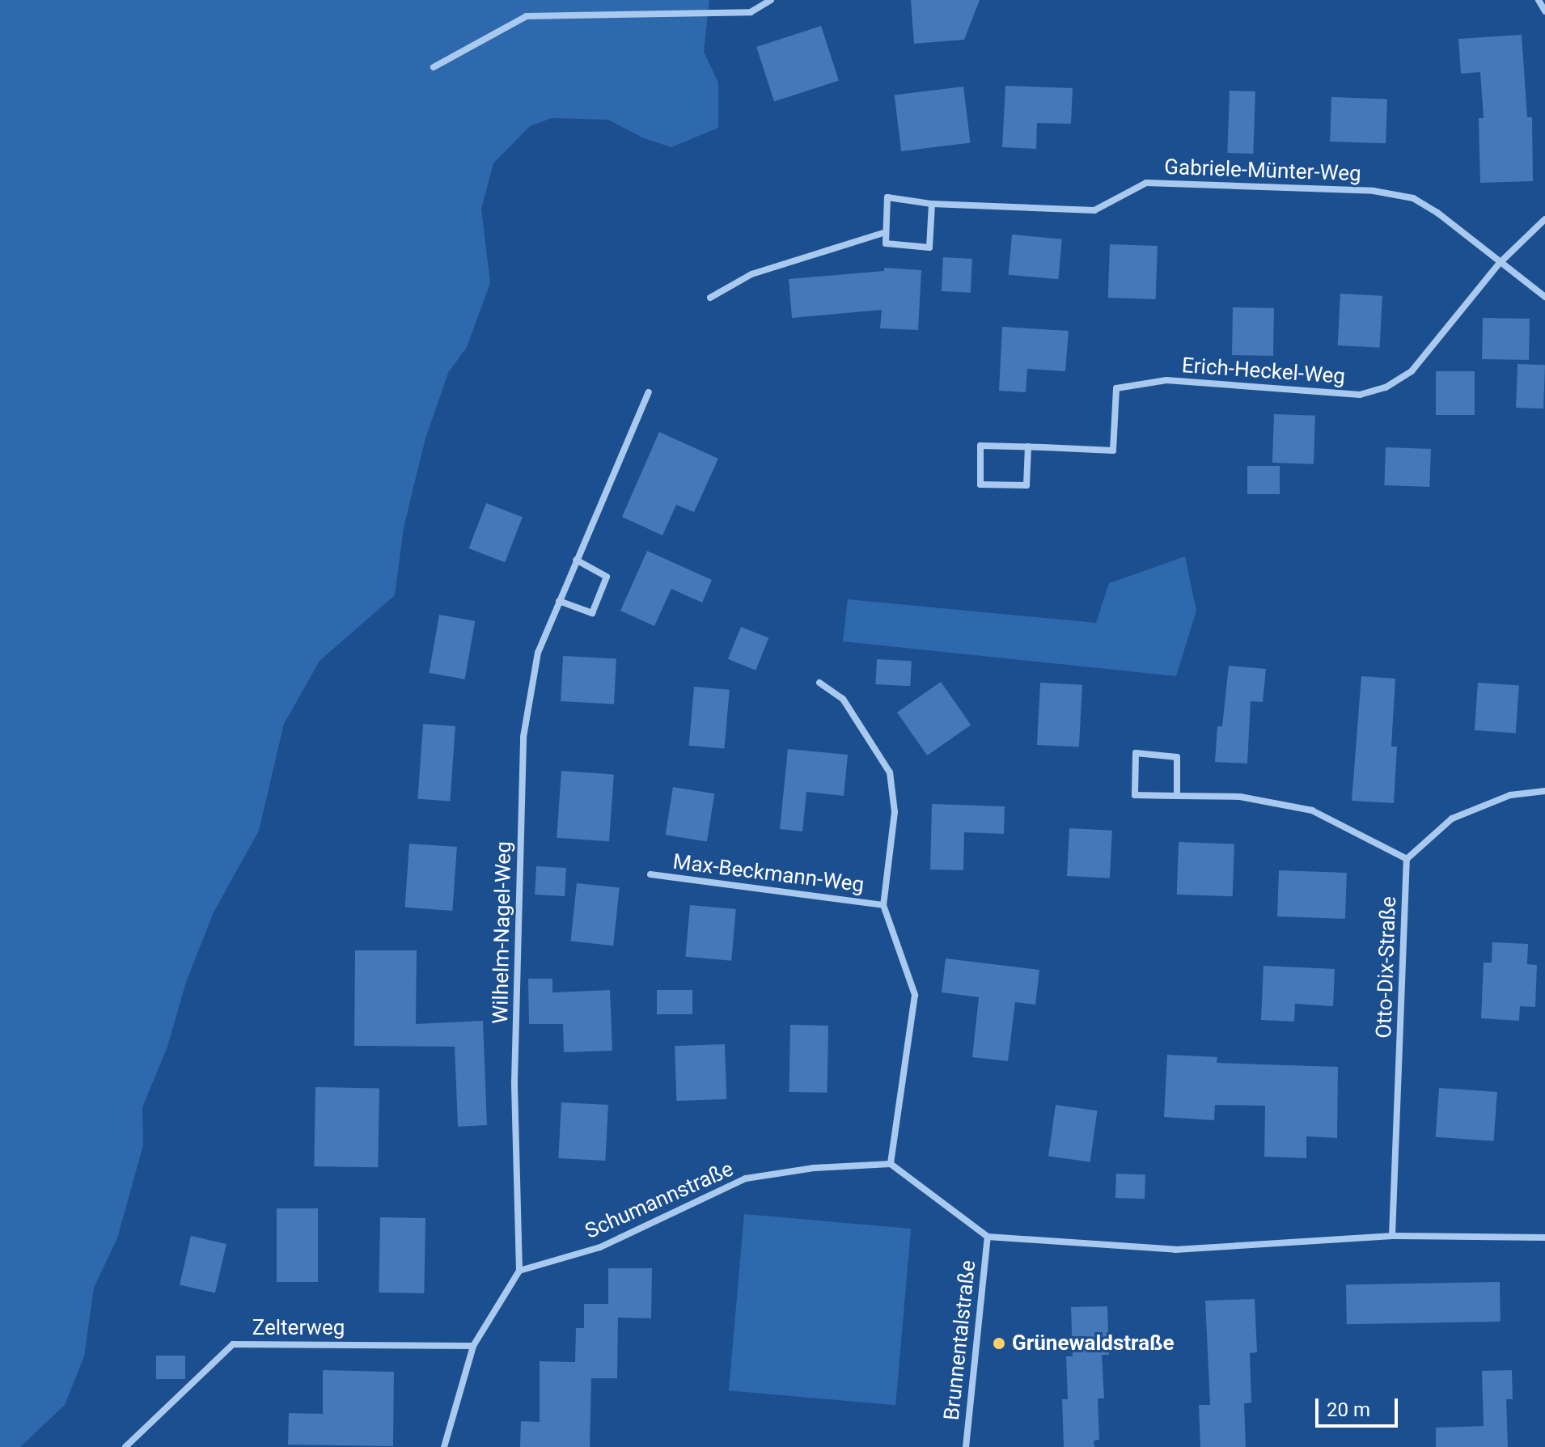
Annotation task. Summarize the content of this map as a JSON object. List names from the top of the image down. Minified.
{"streets":{"street":["Gabriele-Münter-Weg","Erich-Heckel-Weg","Max-Beckmann-Weg","Wilhelm-Nagel-Weg","Otto-Dix-Straße","Schumannstraße","Zelterweg","Brunnentalstraße"]},"crossings":[["Gabriele-Münter-Weg","Erich-Heckel-Weg"],["Max-Beckmann-Weg","Schumannstraße"],["Wilhelm-Nagel-Weg","Schumannstraße"]],"places":["Grünewaldstraße"],"scale_bar":"20 m"}
